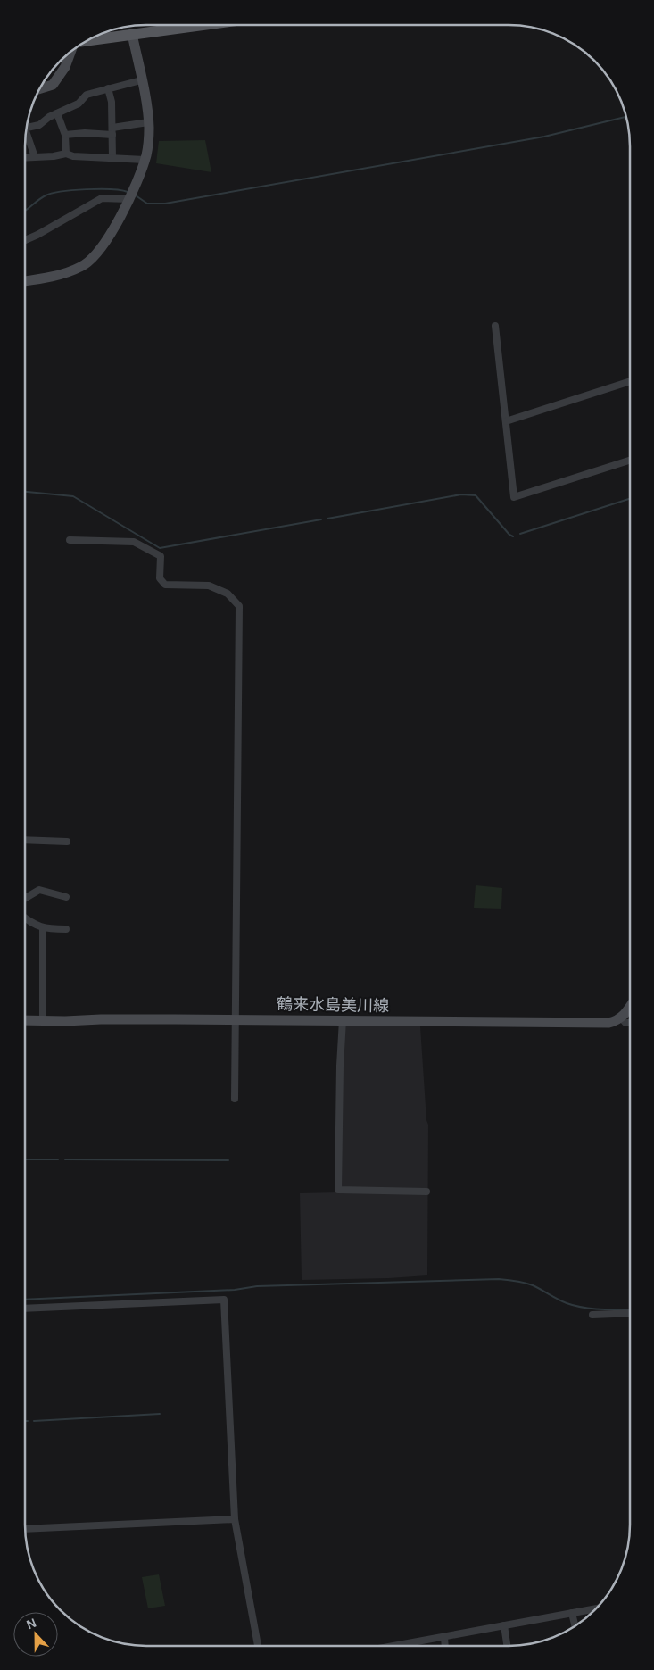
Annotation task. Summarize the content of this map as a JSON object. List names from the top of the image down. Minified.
{"streets":{"main road":["鶴来水島美川線"]},"north":"top"}
